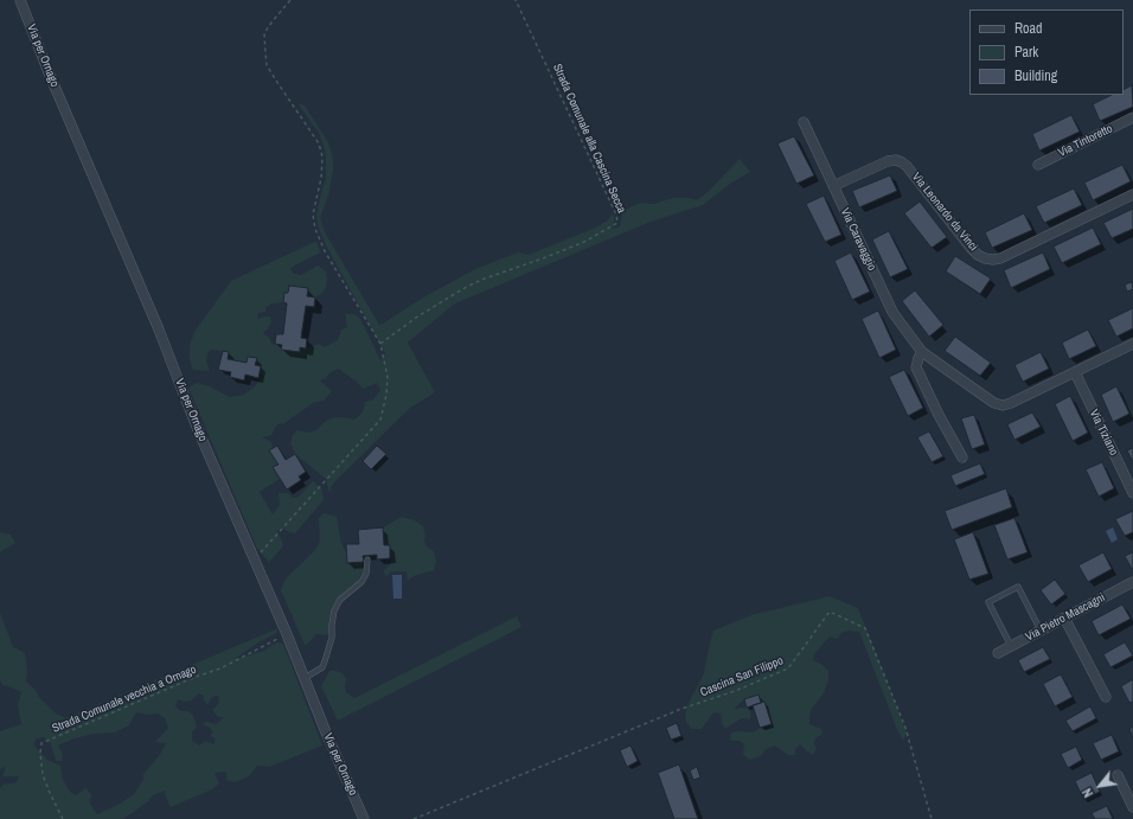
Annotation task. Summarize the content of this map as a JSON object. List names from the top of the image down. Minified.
{"streets":{"street":["Via per Ornago","Via Tintoretto","Via Leonardo da Vinci","Via Caravaggio","Via Tiziano","Via Pietro Mascagni"],"path":["Strada Comunale alla Cascina Secca","Cascina San Filippo","Strada Comunale vecchia a Ornago"]},"crossings":[["Via per Ornago","Strada Comunale vecchia a Ornago"],["Via Leonardo da Vinci","Via Caravaggio"],["Via Caravaggio","Via Tiziano"]],"legend":["Road","Park","Building"],"north":"bottom left"}
